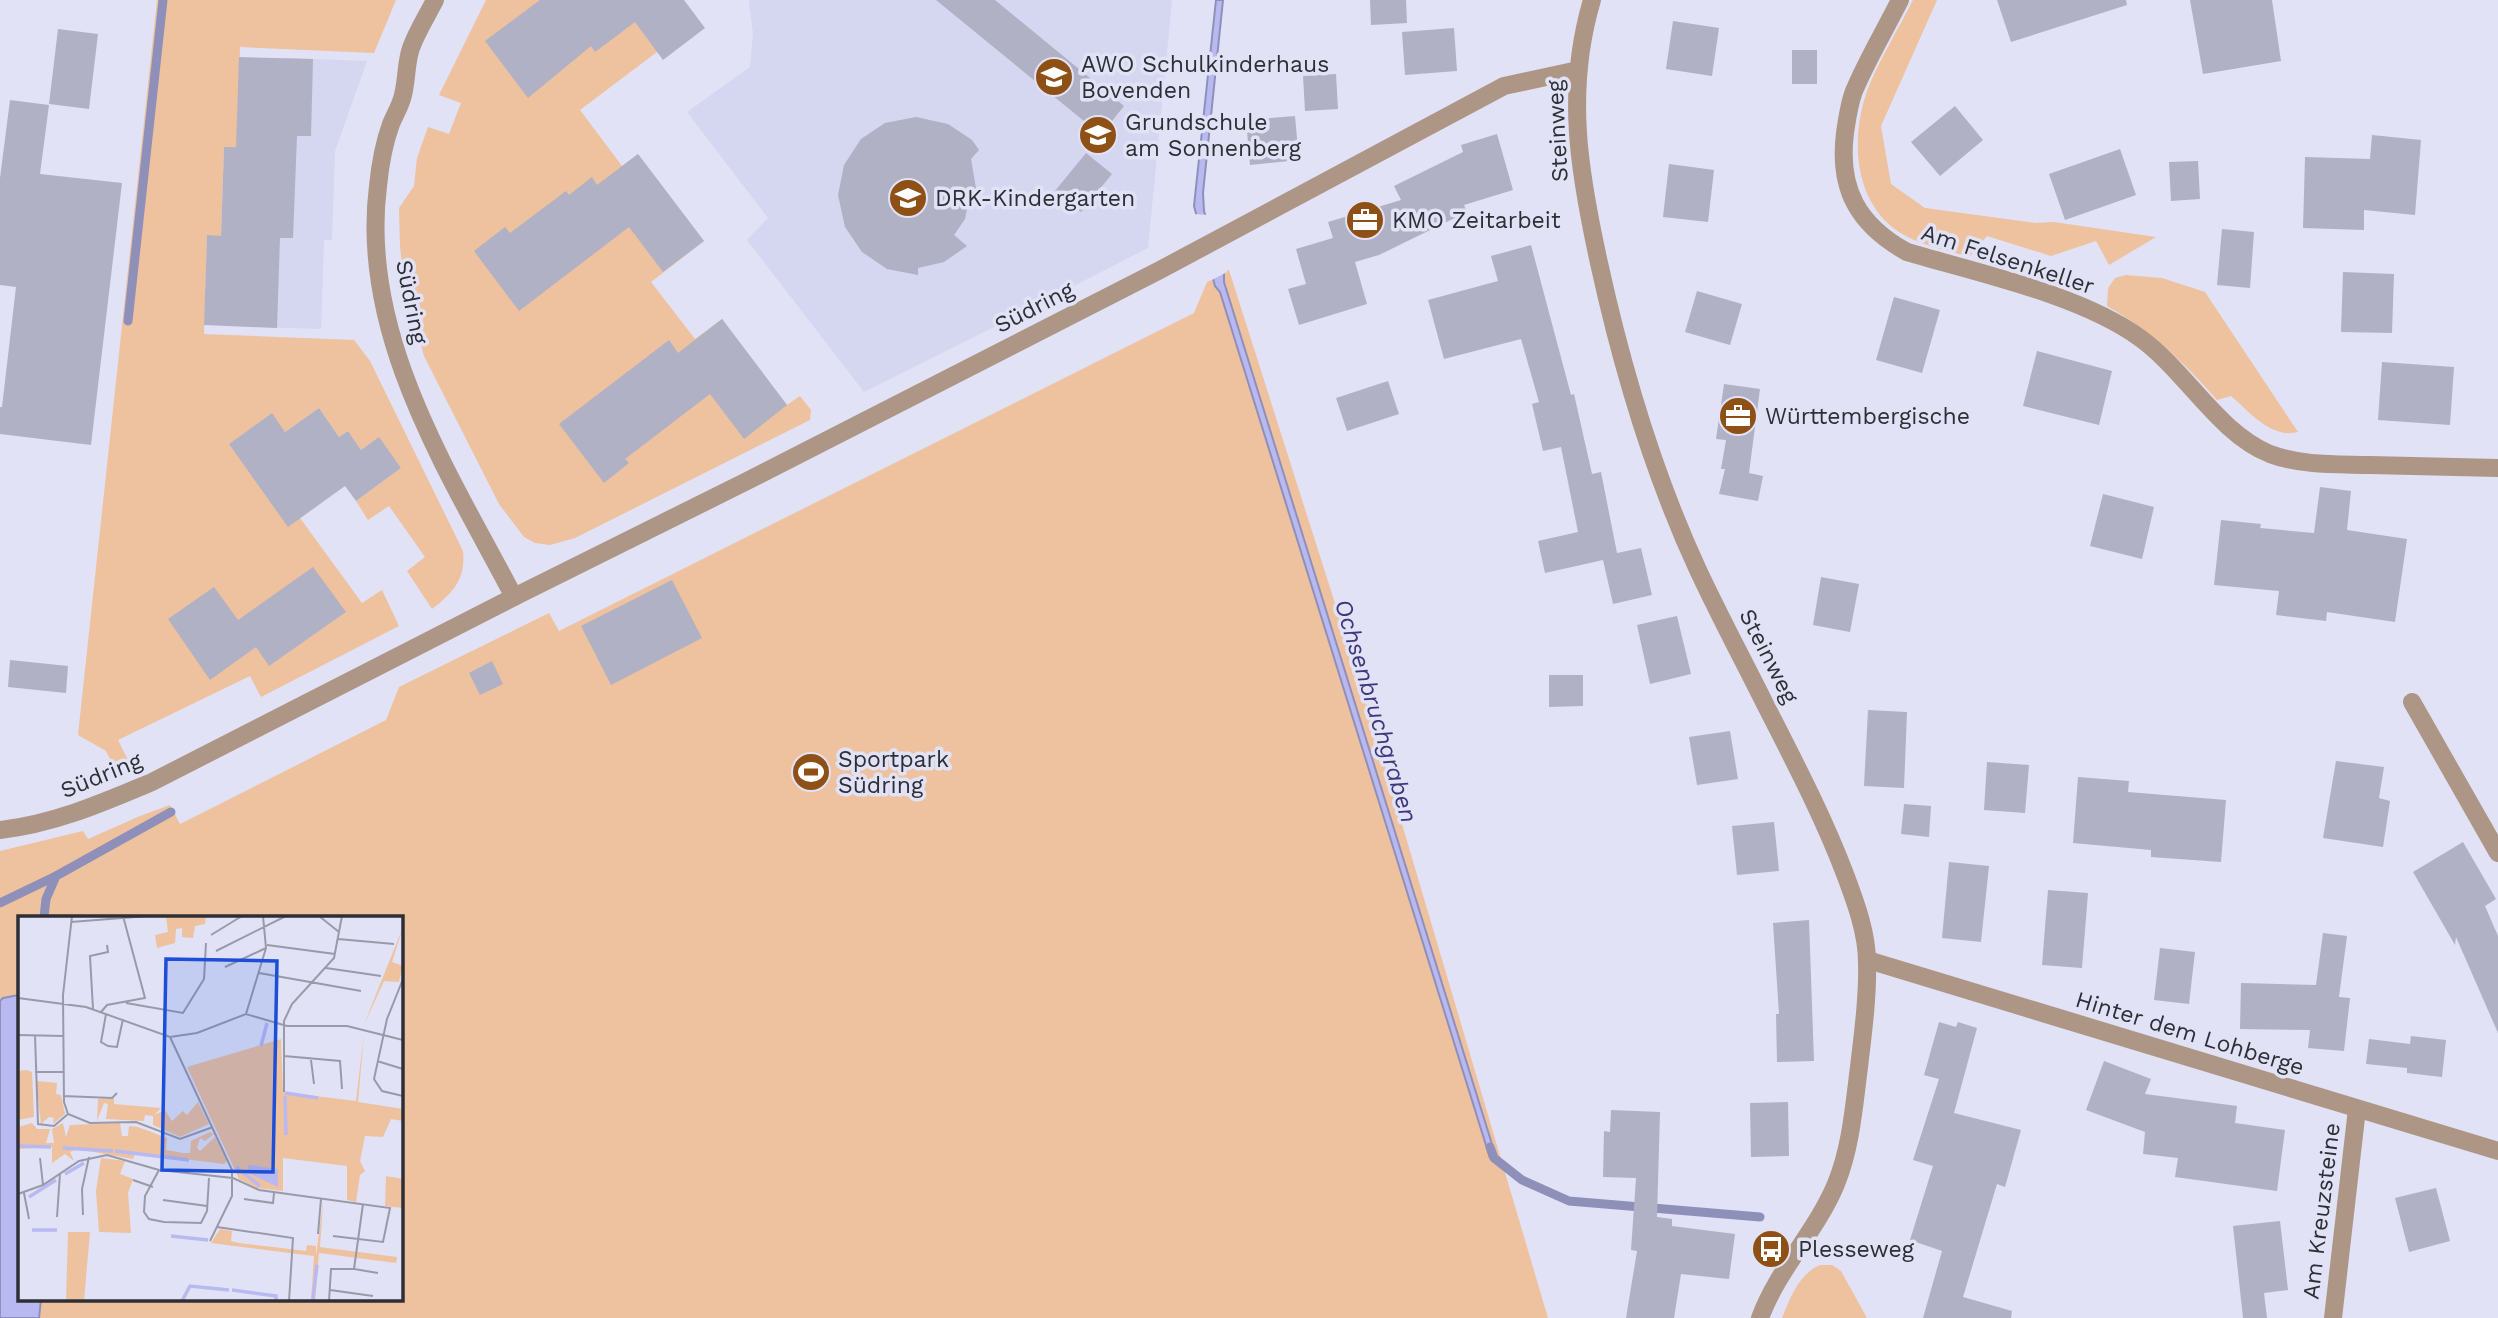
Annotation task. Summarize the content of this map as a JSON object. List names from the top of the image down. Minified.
{"streets":{"street":["Steinweg","Am Felsenkeller","Südring","Hinter dem Lohberge","Am Kreuzsteine"]},"crossings":[["Steinweg","Südring"],["Steinweg","Hinter dem Lohberge"],["Hinter dem Lohberge","Am Kreuzsteine"]],"water":["Ochsenbruchgraben"],"places":{"school or university":["AWO Schulkinderhaus Bovenden","Grundschule am Sonnenberg","DRK-Kindergarten"],"office":["KMO Zeitarbeit","Württembergische"],"sports":["Sportpark Südring"],"bus stop":["Plesseweg"]}}
